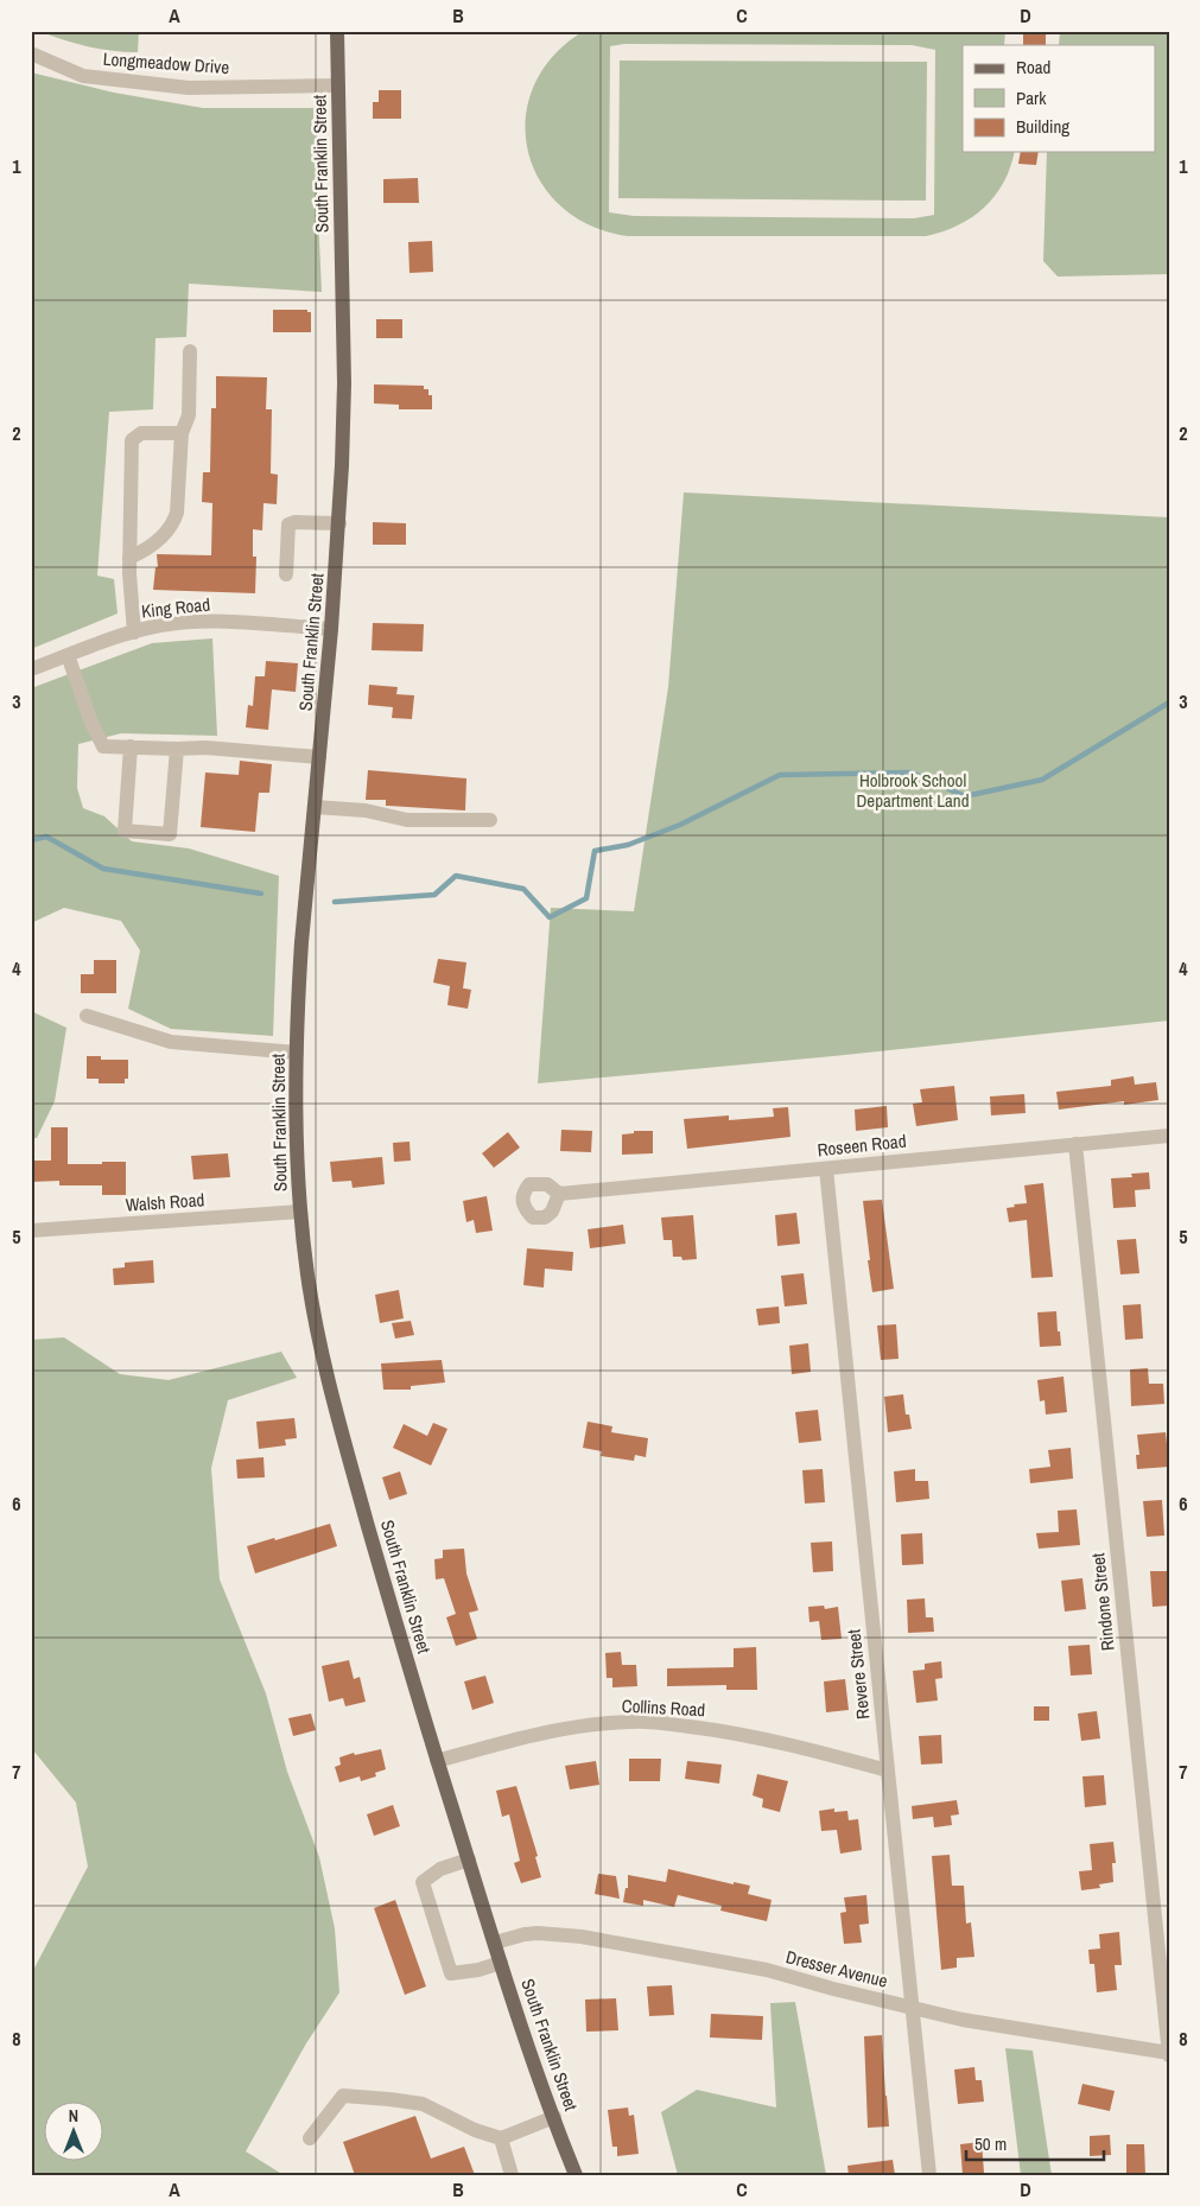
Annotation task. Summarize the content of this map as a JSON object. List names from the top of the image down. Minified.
{"streets":{"main road":["South Franklin Street"],"street":["Longmeadow Drive","King Road","Roseen Road","Walsh Road","Rindone Street","Revere Street","Collins Road","Dresser Avenue"]},"crossings":[["Longmeadow Drive","South Franklin Street"],["South Franklin Street","King Road"],["South Franklin Street","Walsh Road"],["South Franklin Street","Collins Road"],["South Franklin Street","Dresser Avenue"],["Roseen Road","Rindone Street"],["Roseen Road","Revere Street"],["Rindone Street","Dresser Avenue"],["Revere Street","Collins Road"],["Revere Street","Dresser Avenue"]],"parks":["Holbrook School Department Land"],"legend":["Road","Park","Building"],"scale_bar":"50 m","north":"top","grid":{"columns":["A","B","C","D"],"rows":["1","2","3","4","5","6","7","8"]}}
